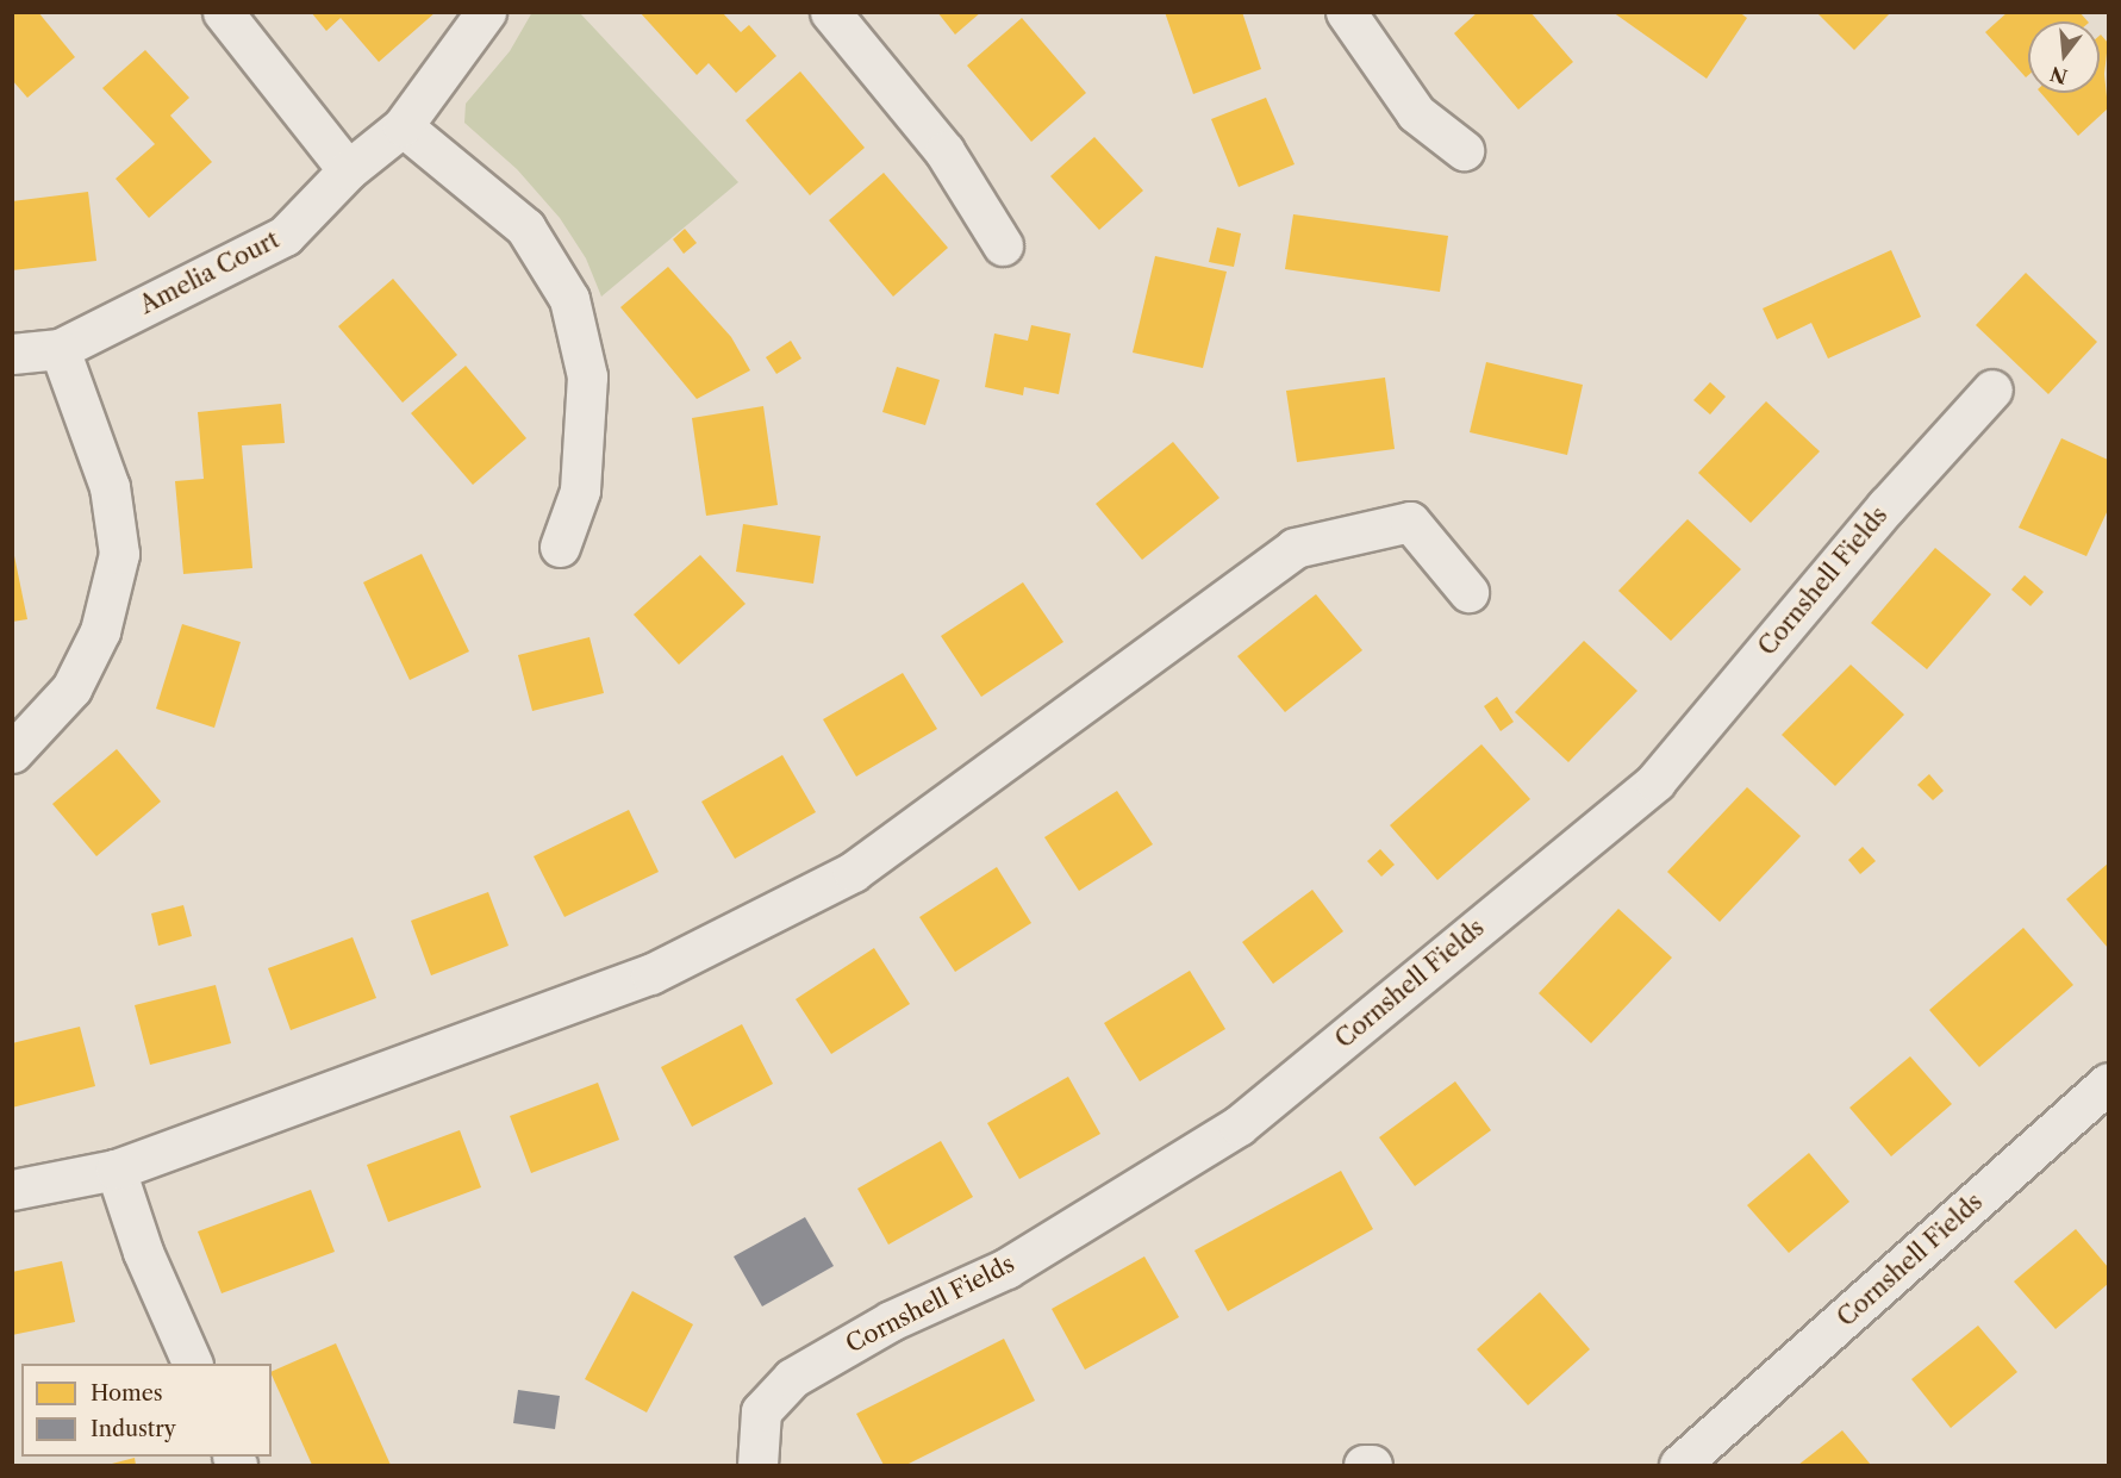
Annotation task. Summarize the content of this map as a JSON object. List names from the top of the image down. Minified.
{"streets":{"street":["Amelia Court","Cornshell Fields"]},"legend":["Homes","Industry"],"north":"bottom"}
